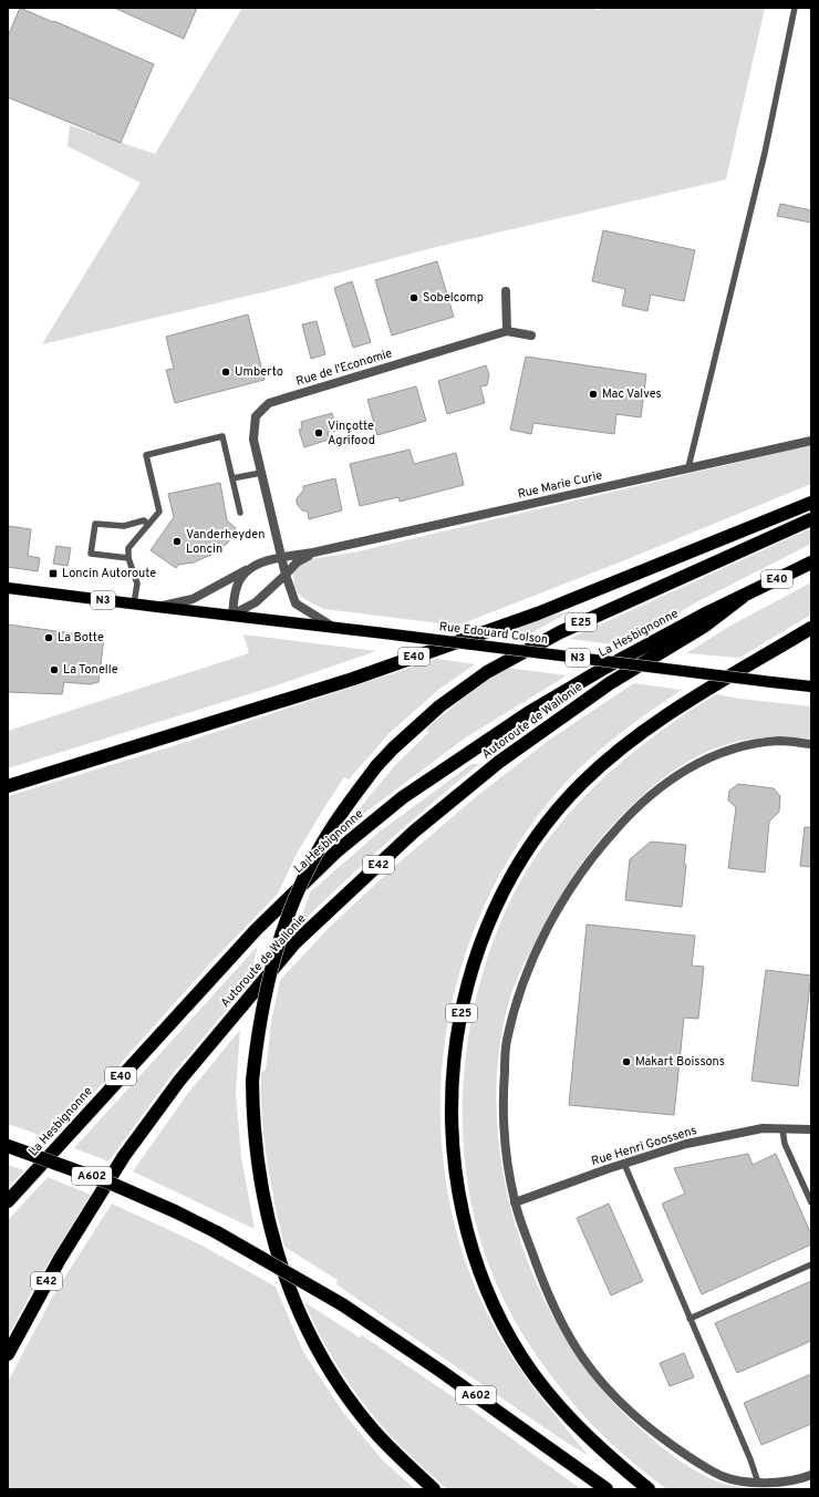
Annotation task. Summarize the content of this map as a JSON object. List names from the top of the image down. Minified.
{"streets":{"highway":["E40","E25","La Hesbignonne","Autoroute de Wallonie","E42","A602"],"main road":["N3","Rue Edouard Colson"],"street":["Rue de l'Economie","Rue Marie Curie","Rue Henri Goossens"]},"crossings":[["Rue de l'Economie","Rue Marie Curie"],["Rue de l'Economie","Rue Edouard Colson"],["Rue Marie Curie","N3"],["Rue Marie Curie","Rue Edouard Colson"],["E40","La Hesbignonne"],["E40","Autoroute de Wallonie"],["N3","Rue Edouard Colson"],["La Hesbignonne","Autoroute de Wallonie"]],"places":{"other":["Sobelcomp","Umberto","Mac Valves","Vinçotte Agrifood","Vanderheyden Loncin","La Botte","La Tonelle","Makart Boissons"],"transit":["Loncin Autoroute"]}}
